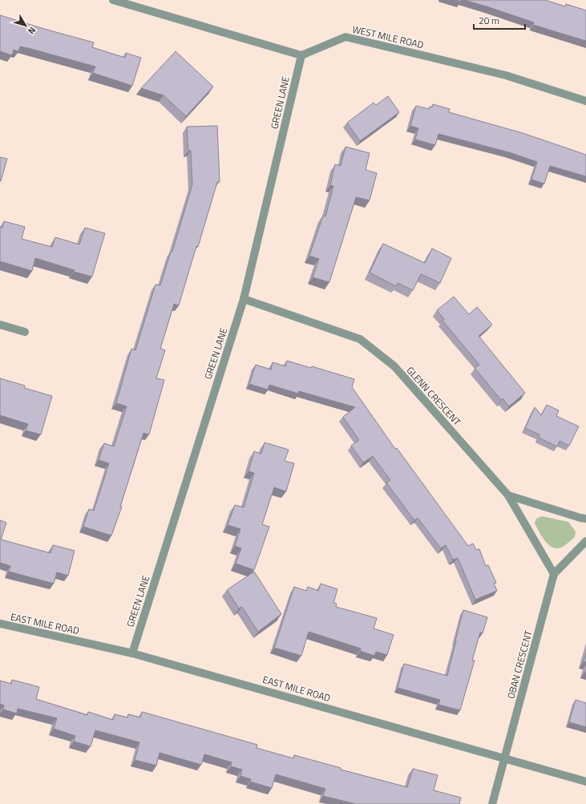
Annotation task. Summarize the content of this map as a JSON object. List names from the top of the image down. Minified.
{"streets":{"street":["WEST MILE ROAD","GREEN LANE","GLENN CRESCENT","EAST MILE ROAD","OBAN CRESCENT"]},"crossings":[["WEST MILE ROAD","GREEN LANE"],["GREEN LANE","GLENN CRESCENT"],["GREEN LANE","EAST MILE ROAD"],["GLENN CRESCENT","OBAN CRESCENT"],["EAST MILE ROAD","OBAN CRESCENT"]],"scale_bar":"20 m","north":"bottom right"}
